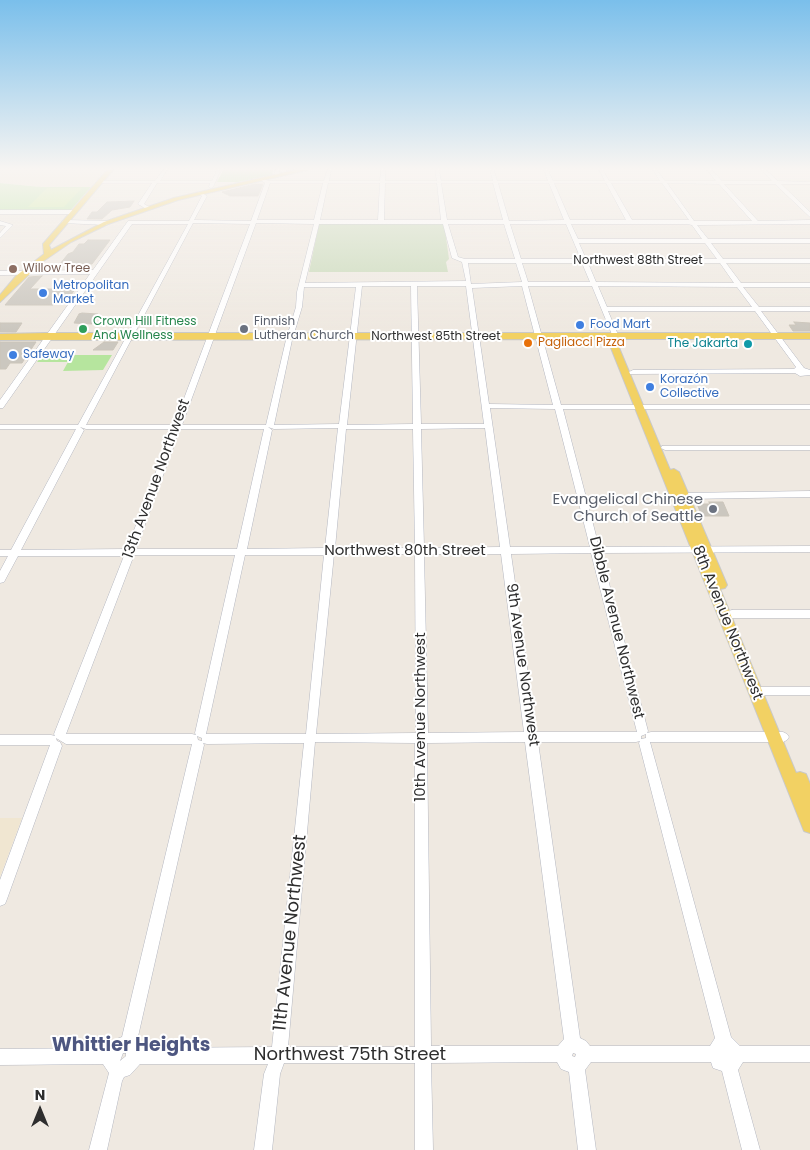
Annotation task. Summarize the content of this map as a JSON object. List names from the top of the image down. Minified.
{"streets":{"main road":["Northwest 85th Street","8th Avenue Northwest"],"street":["Northwest 88th Street","13th Avenue Northwest","Northwest 80th Street","Dibble Avenue Northwest","9th Avenue Northwest","10th Avenue Northwest","11th Avenue Northwest","Northwest 75th Street"]},"crossings":[["Northwest 88th Street","8th Avenue Northwest"],["Northwest 88th Street","Dibble Avenue Northwest"],["Northwest 88th Street","9th Avenue Northwest"],["Northwest 85th Street","13th Avenue Northwest"],["Northwest 85th Street","8th Avenue Northwest"],["Northwest 85th Street","Dibble Avenue Northwest"],["Northwest 85th Street","9th Avenue Northwest"],["Northwest 85th Street","10th Avenue Northwest"],["Northwest 85th Street","11th Avenue Northwest"],["13th Avenue Northwest","Northwest 80th Street"],["Northwest 80th Street","8th Avenue Northwest"],["Northwest 80th Street","Dibble Avenue Northwest"],["Northwest 80th Street","9th Avenue Northwest"],["Northwest 80th Street","10th Avenue Northwest"],["Northwest 80th Street","11th Avenue Northwest"],["Dibble Avenue Northwest","Northwest 75th Street"],["9th Avenue Northwest","Northwest 75th Street"],["10th Avenue Northwest","Northwest 75th Street"],["11th Avenue Northwest","Northwest 75th Street"]],"districts":["Whittier Heights"],"places":["Willow Tree","Metropolitan Market","Food Mart","Crown Hill Fitness And Wellness","Finnish Lutheran Church","Pagliacci Pizza","The Jakarta","Safeway","Korazón Collective","Evangelical Chinese Church of Seattle"],"north":"top"}
